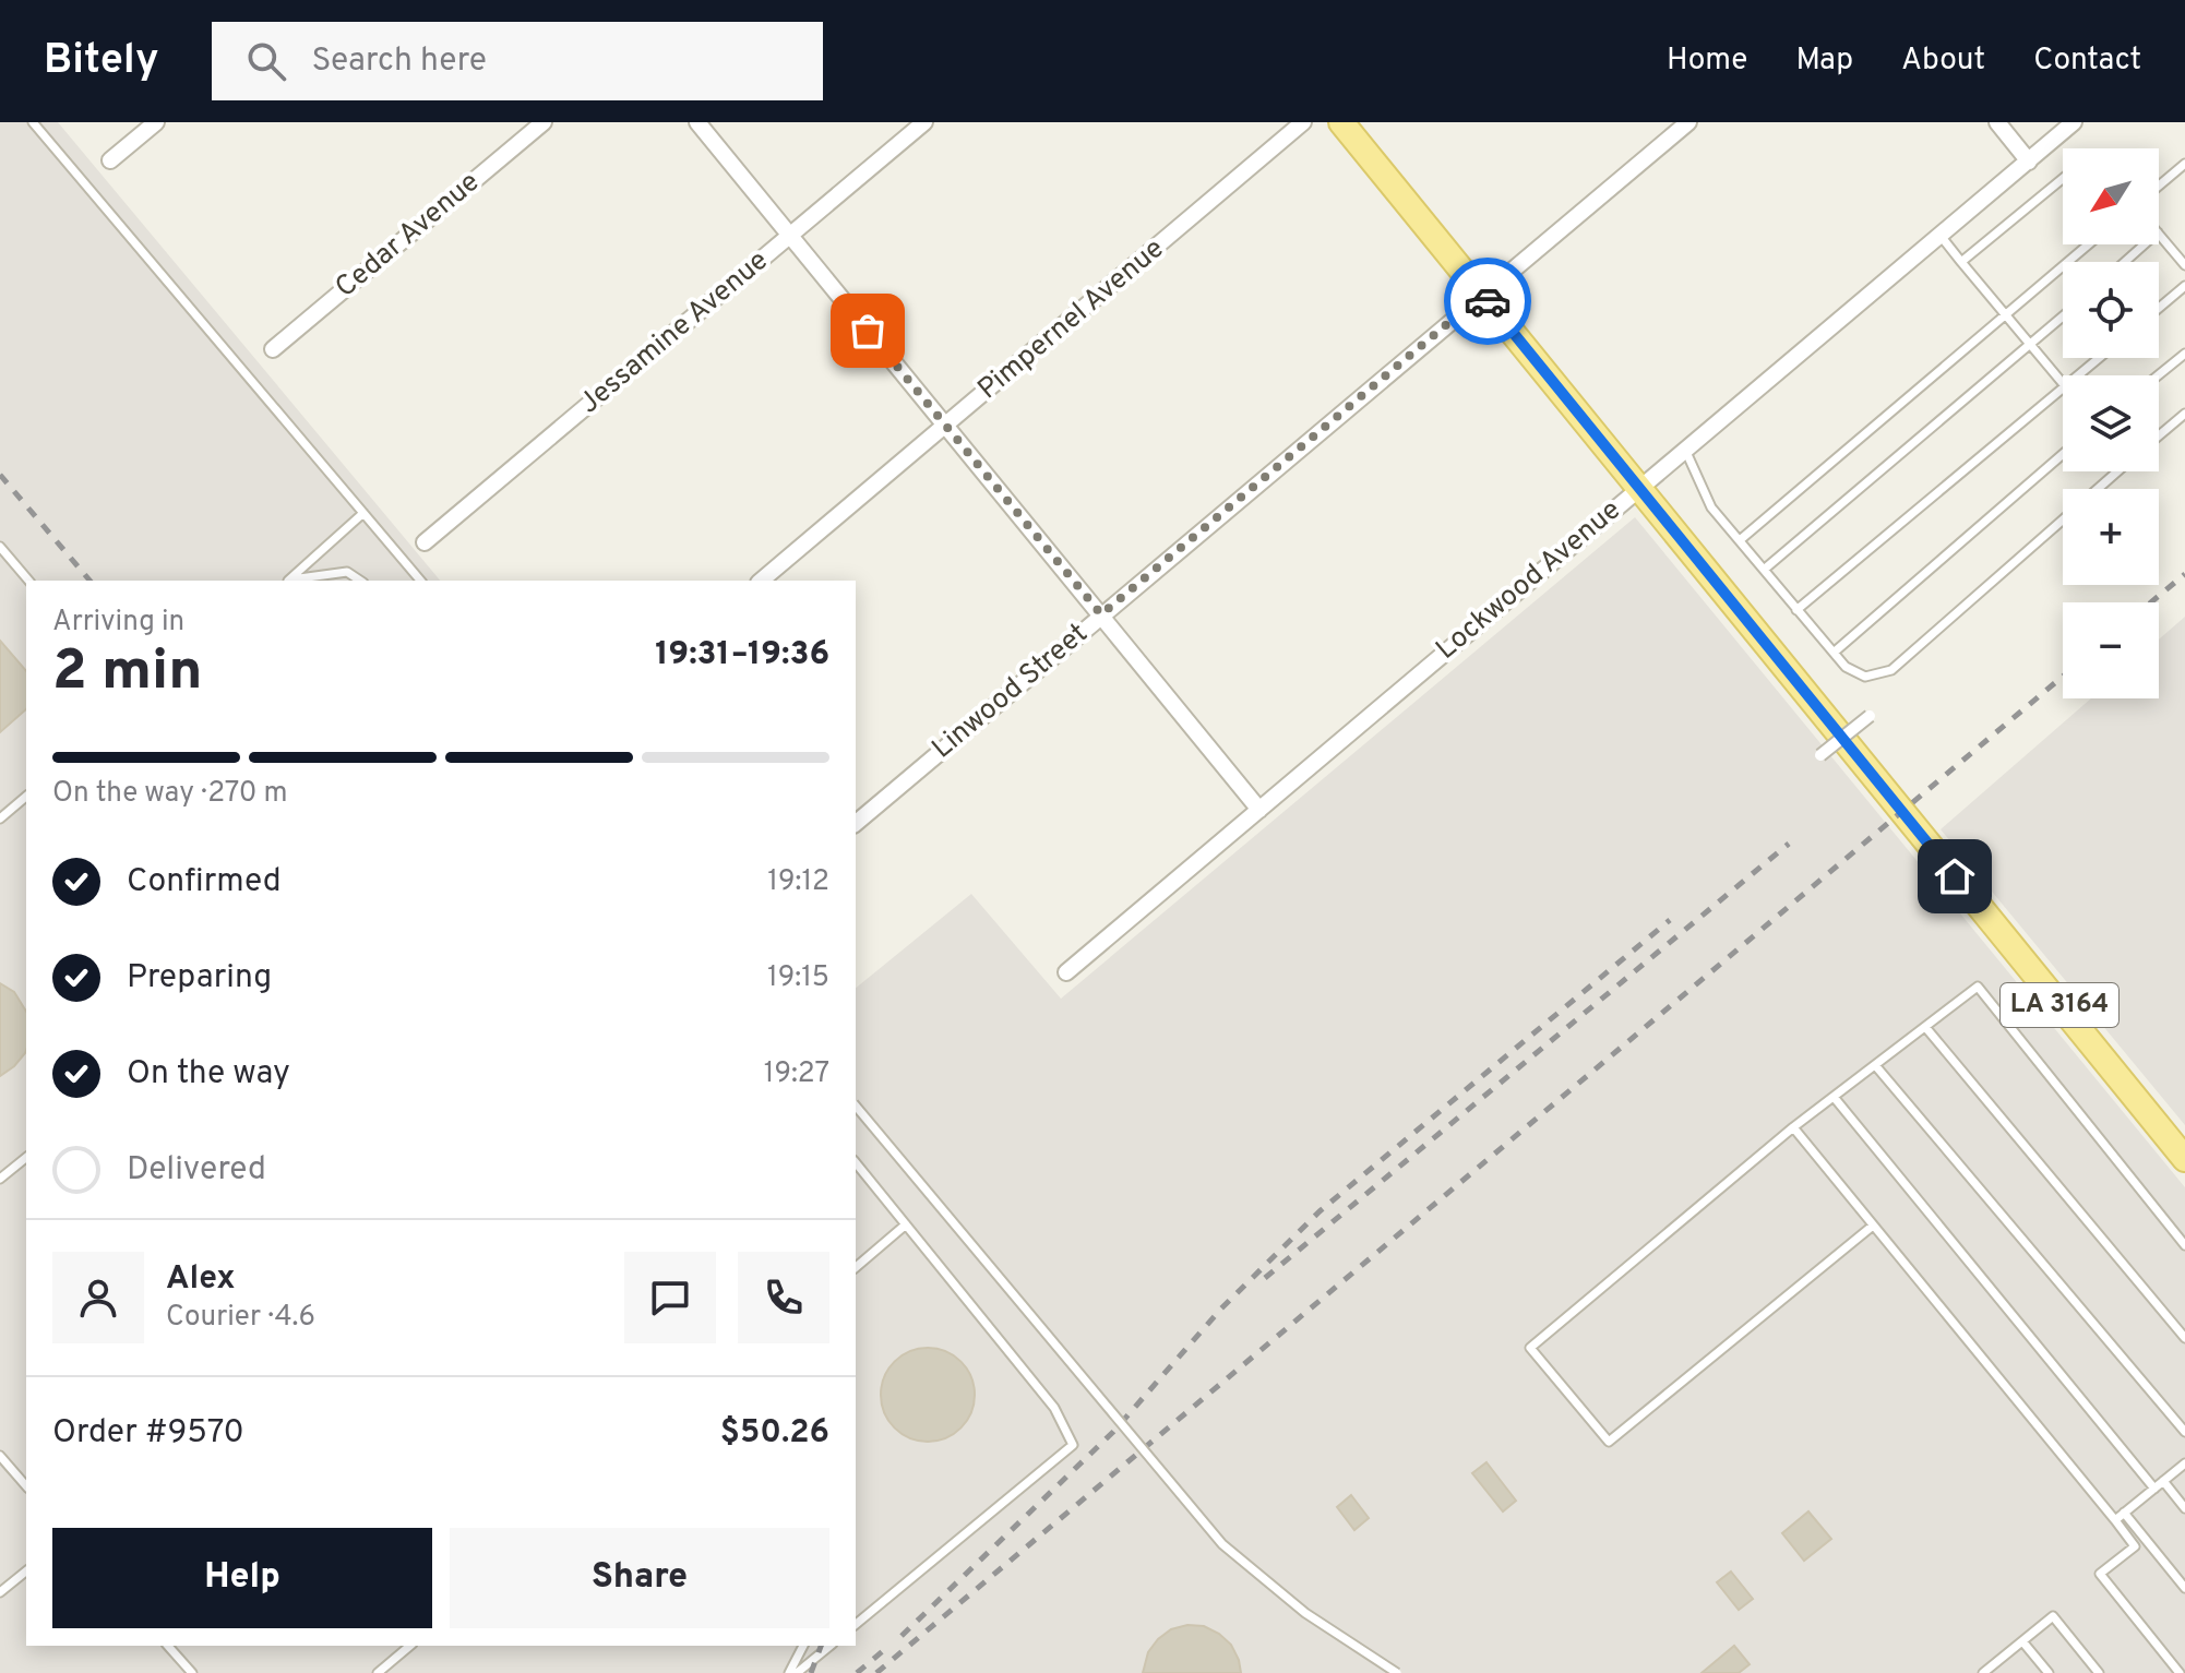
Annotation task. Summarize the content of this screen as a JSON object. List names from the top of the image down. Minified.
{"streets":{"main road":["LA 3164"],"street":["Cedar Avenue","Pimpernel Avenue","Jessamine Avenue","Lockwood Avenue","Linwood Street"]},"crossings":[["Lockwood Avenue","LA 3164"],["Linwood Street","LA 3164"]],"north":"bottom left","page":{"header":"Bitely","search":"Search here","nav":["Home","Map","About","Contact"],"map_buttons":["+","−"],"heading":["2 min","Arriving in","19:31–19:36"],"panel":["Alex","Courier · 4.6","Order #9570","$50.26"],"bar":"On the way · 270 m","list":[["Confirmed","19:12"],["Preparing","19:15"],["On the way","19:27"],"Delivered"],"buttons":["Help","Share"]}}
